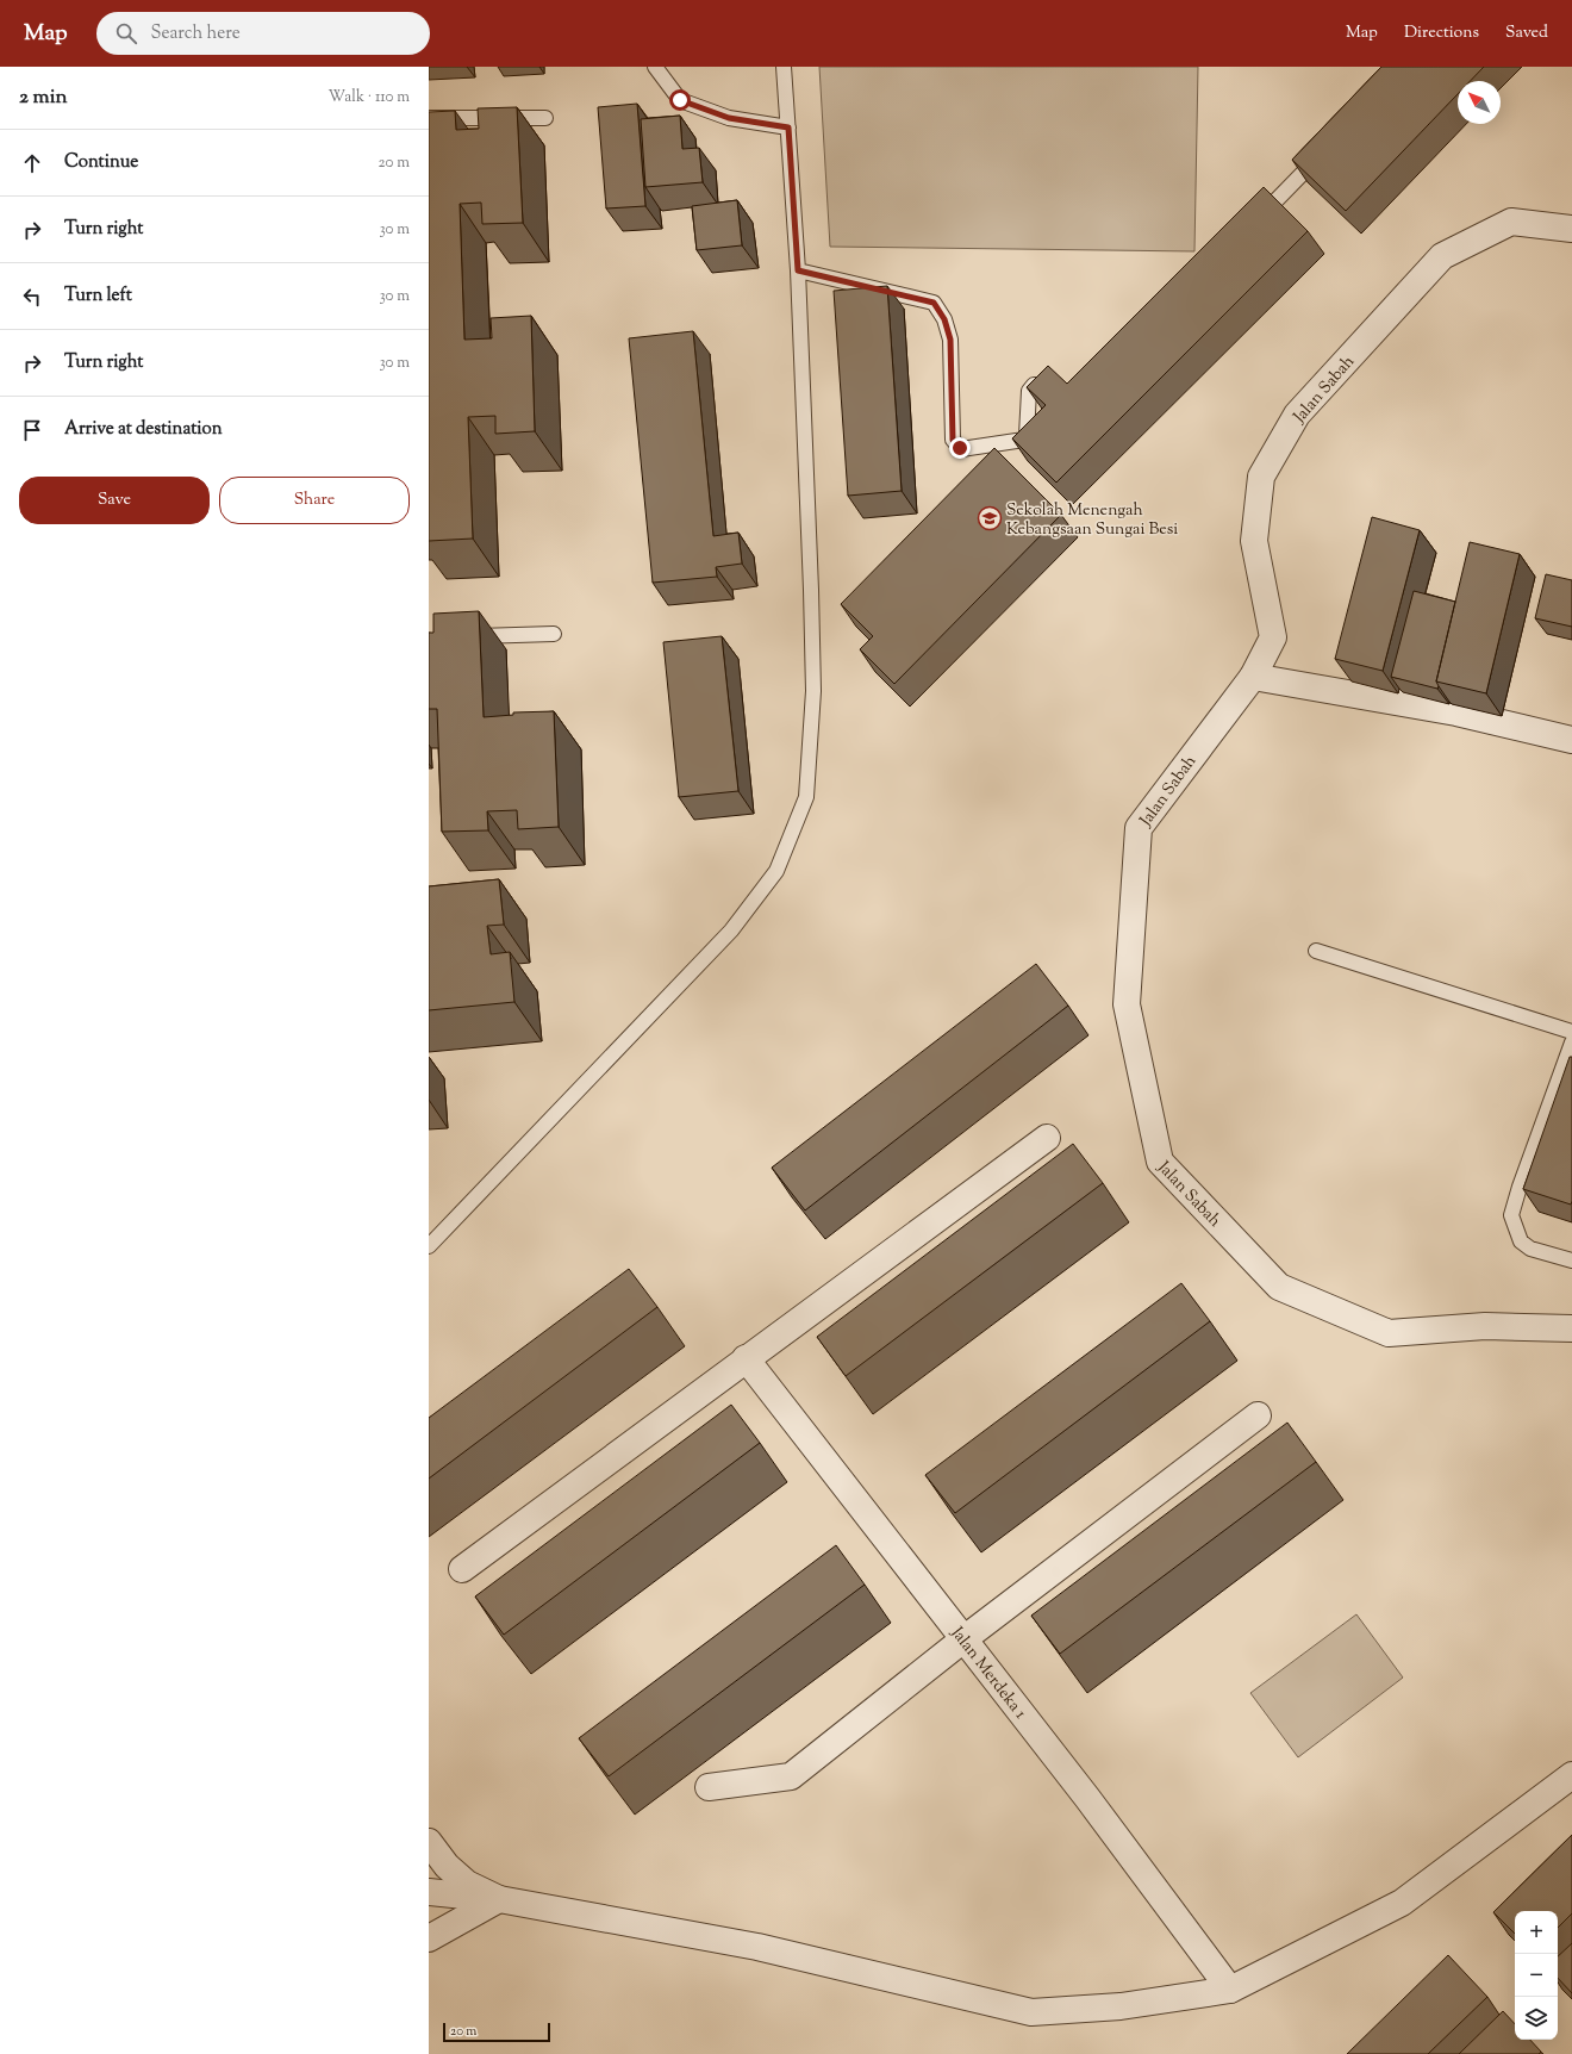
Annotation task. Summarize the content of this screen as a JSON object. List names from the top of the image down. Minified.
{"streets":{"street":["Jalan Sabah","Jalan Merdeka 1"]},"places":{"school or university":["Sekolah Menengah Kebangsaan Sungai Besi"]},"scale_bar":"20 m","north":"top left","page":{"header":"Map","search":"Search here","nav":["Map","Directions","Saved"],"heading":["2 min","Walk · 110 m"],"list":[["Continue","20 m"],["Turn right","30 m"],["Turn left","30 m"],["Turn right","30 m"],"Arrive at destination"],"buttons":["Save","Share"],"map_buttons":["+","−"],"scale":"20 m"}}
